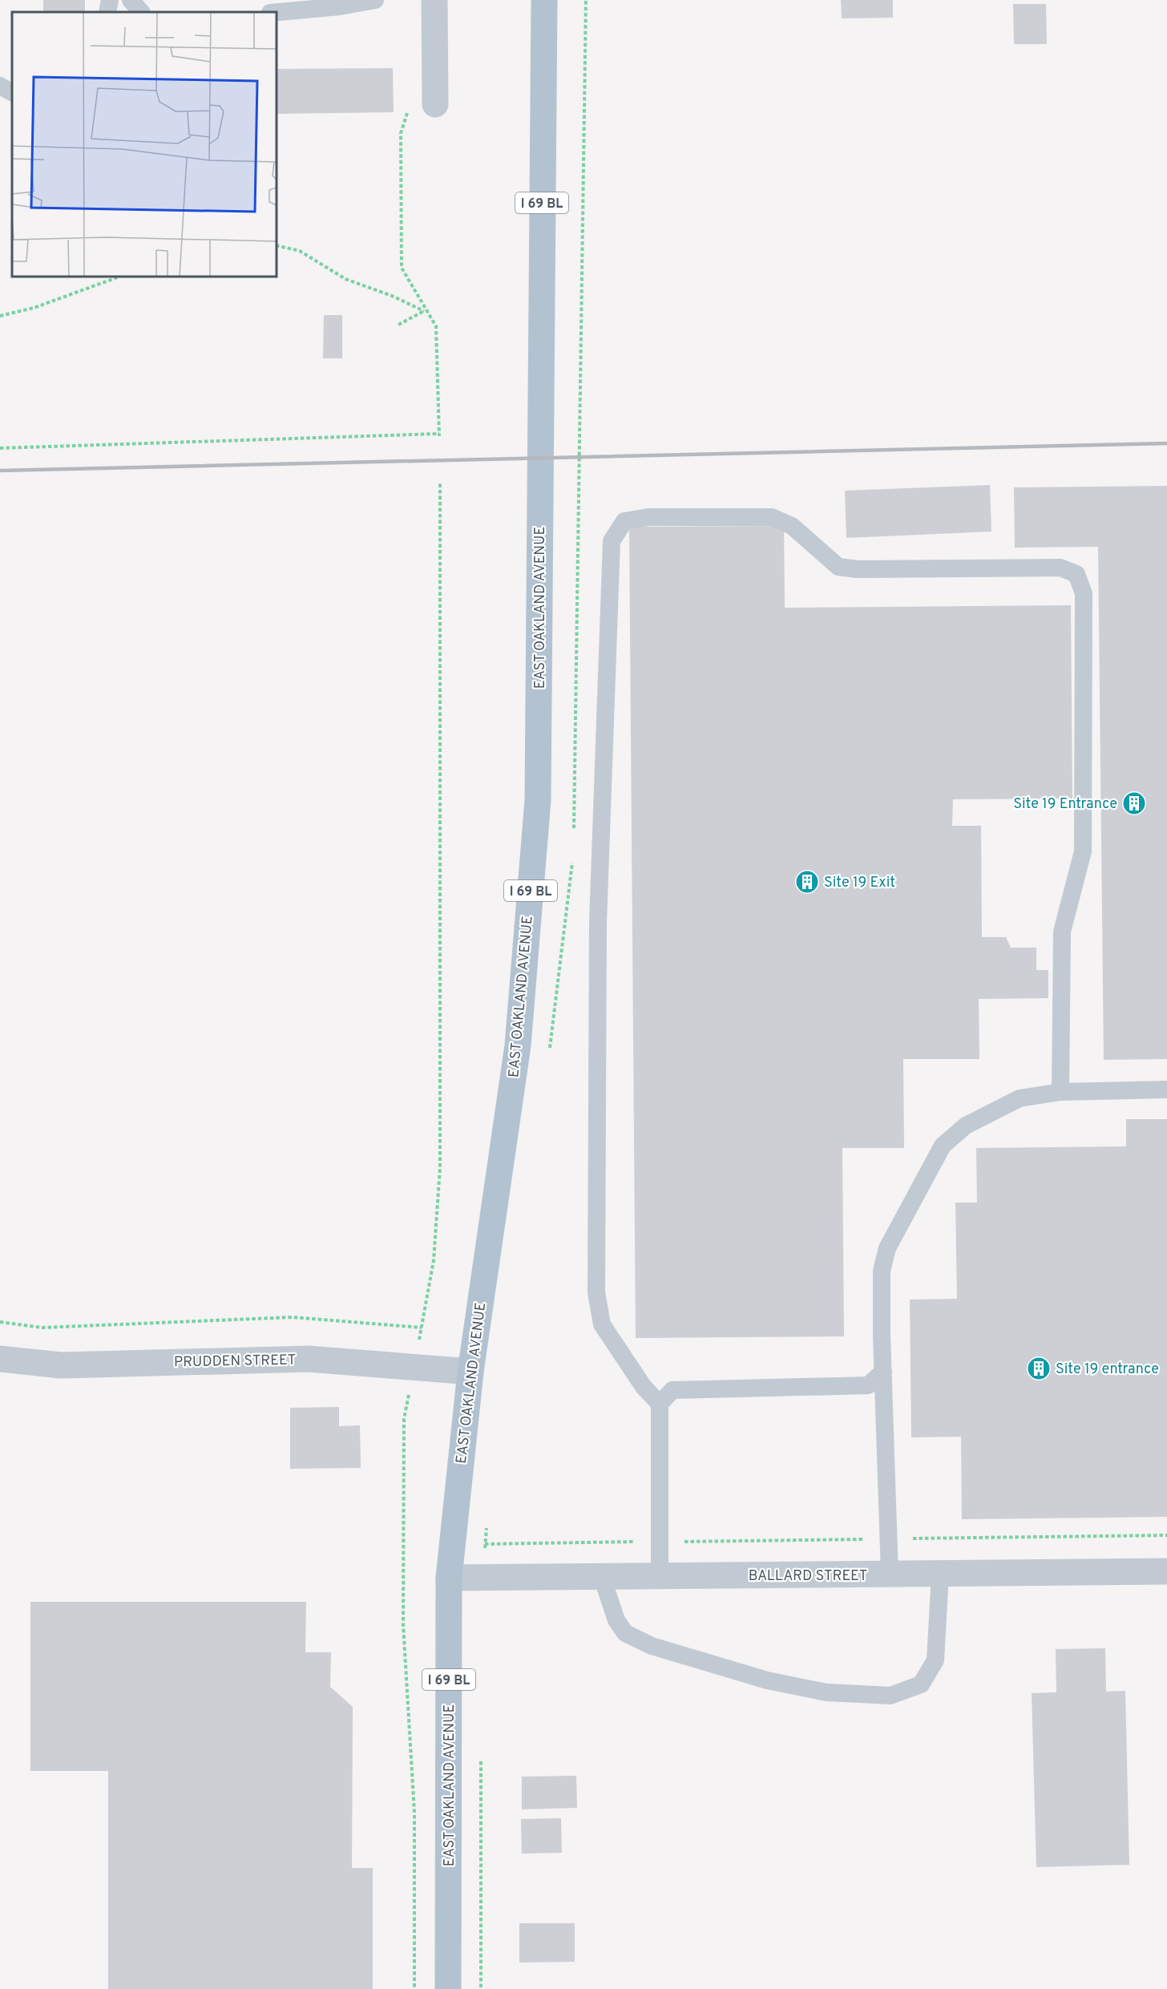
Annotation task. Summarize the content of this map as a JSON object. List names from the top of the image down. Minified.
{"streets":{"main road":["I 69 BL","EAST OAKLAND AVENUE"],"street":["PRUDDEN STREET","BALLARD STREET"]},"crossings":[["EAST OAKLAND AVENUE","PRUDDEN STREET"],["EAST OAKLAND AVENUE","BALLARD STREET"]],"places":{"building":["Site 19 Entrance","Site 19 Exit","Site 19 entrance"]}}
